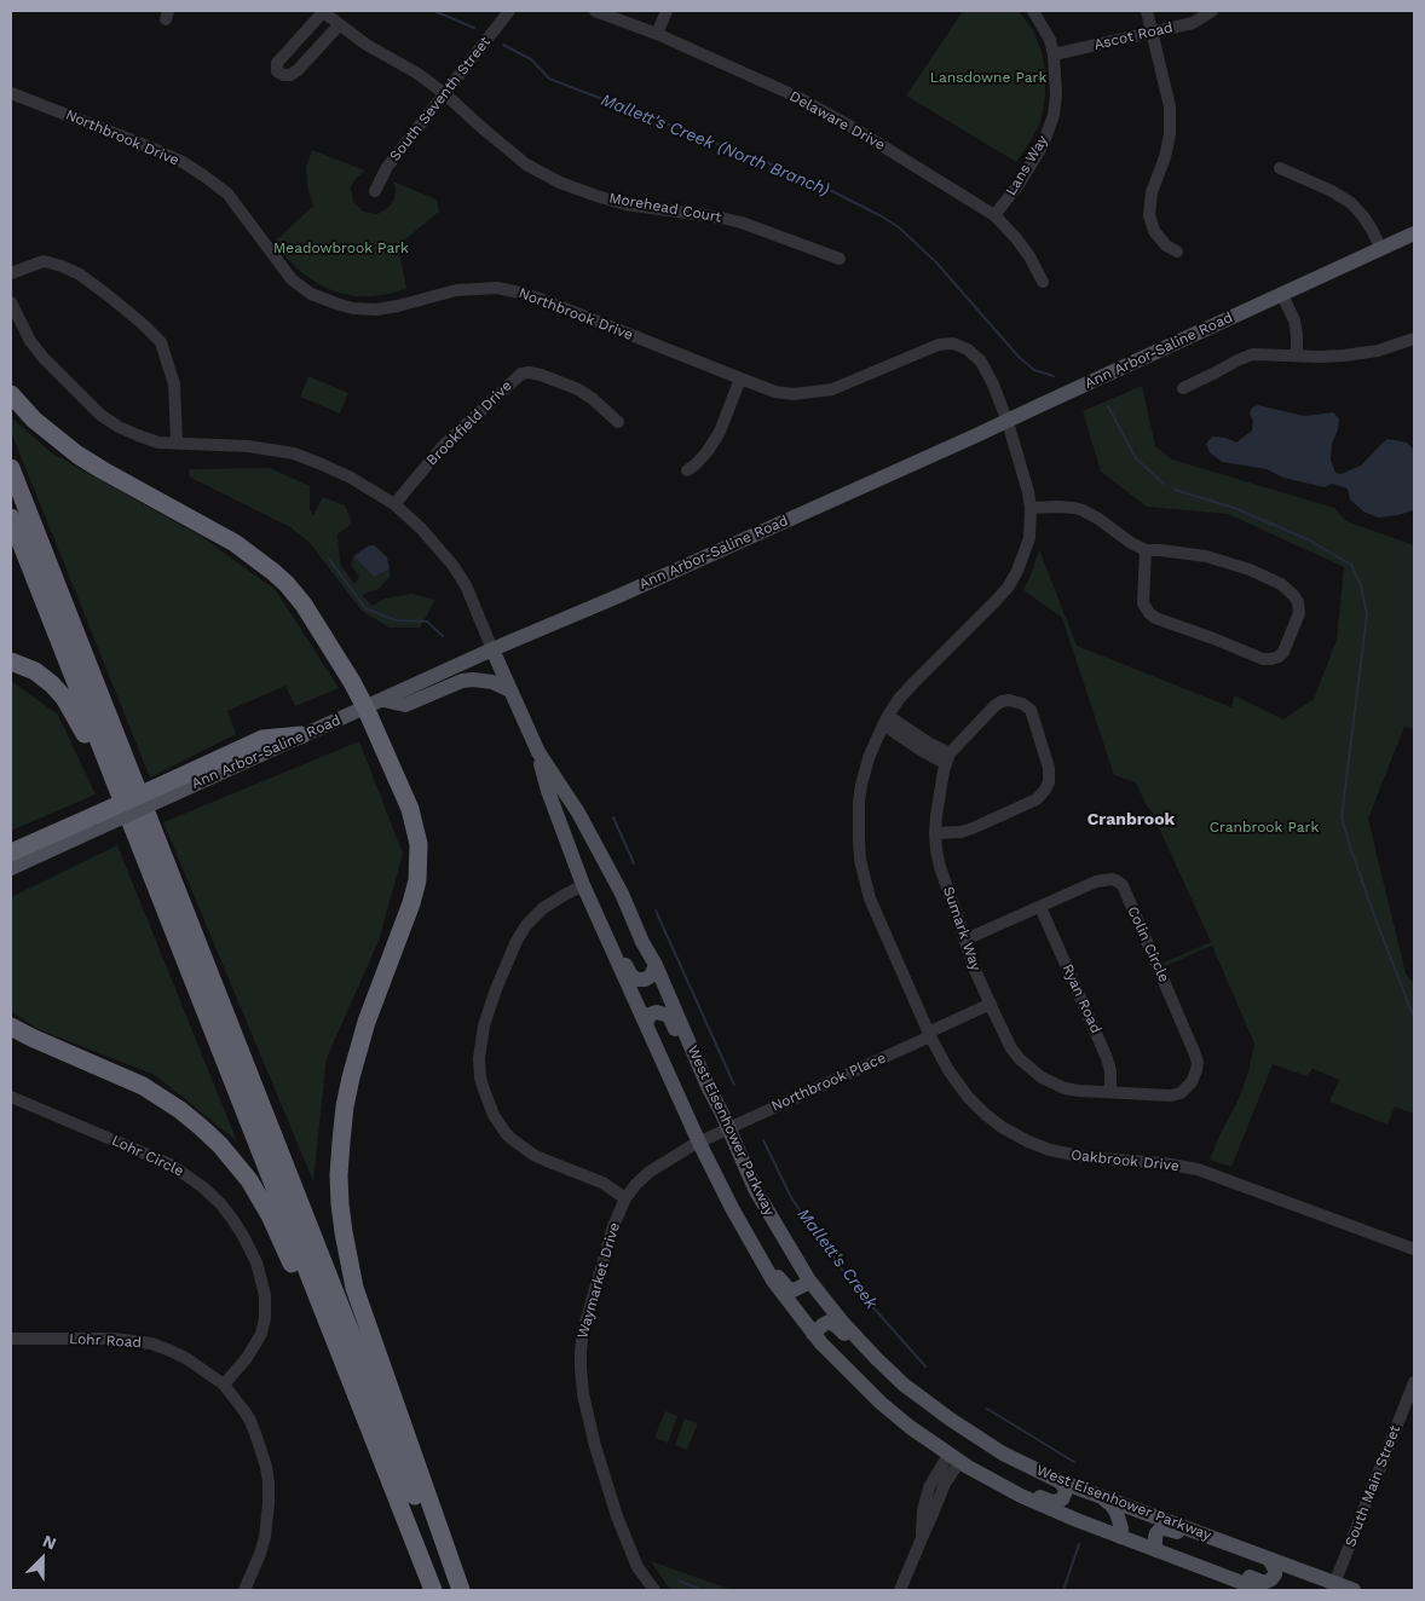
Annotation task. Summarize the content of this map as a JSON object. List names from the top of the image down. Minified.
{"streets":{"main road":["Ann Arbor-Saline Road","West Eisenhower Parkway"],"street":["Ascot Road","South Seventh Street","Delaware Drive","Northbrook Drive","Lans Way","Morehead Court","Brookfield Drive","Sumark Way","Colin Circle","Ryan Road","Northbrook Place","Lohr Circle","Oakbrook Drive","Waymarket Drive","Lohr Road","South Main Street"]},"crossings":[["Ascot Road","Lans Way"],["South Seventh Street","Morehead Court"],["Delaware Drive","Lans Way"],["Northbrook Drive","Ann Arbor-Saline Road"],["Northbrook Drive","Oakbrook Drive"],["Ann Arbor-Saline Road","West Eisenhower Parkway"],["Ann Arbor-Saline Road","Oakbrook Drive"],["Sumark Way","Colin Circle"],["Sumark Way","Ryan Road"],["Sumark Way","Northbrook Place"],["Colin Circle","Ryan Road"],["Northbrook Place","West Eisenhower Parkway"],["Northbrook Place","Oakbrook Drive"],["Northbrook Place","Waymarket Drive"],["West Eisenhower Parkway","Waymarket Drive"],["West Eisenhower Parkway","South Main Street"],["Lohr Circle","Lohr Road"]],"districts":["Cranbrook"],"water":["Mallett's Creek (North Branch)","Mallett's Creek"],"parks":["Lansdowne Park","Meadowbrook Park","Cranbrook Park"],"north":"top right"}
